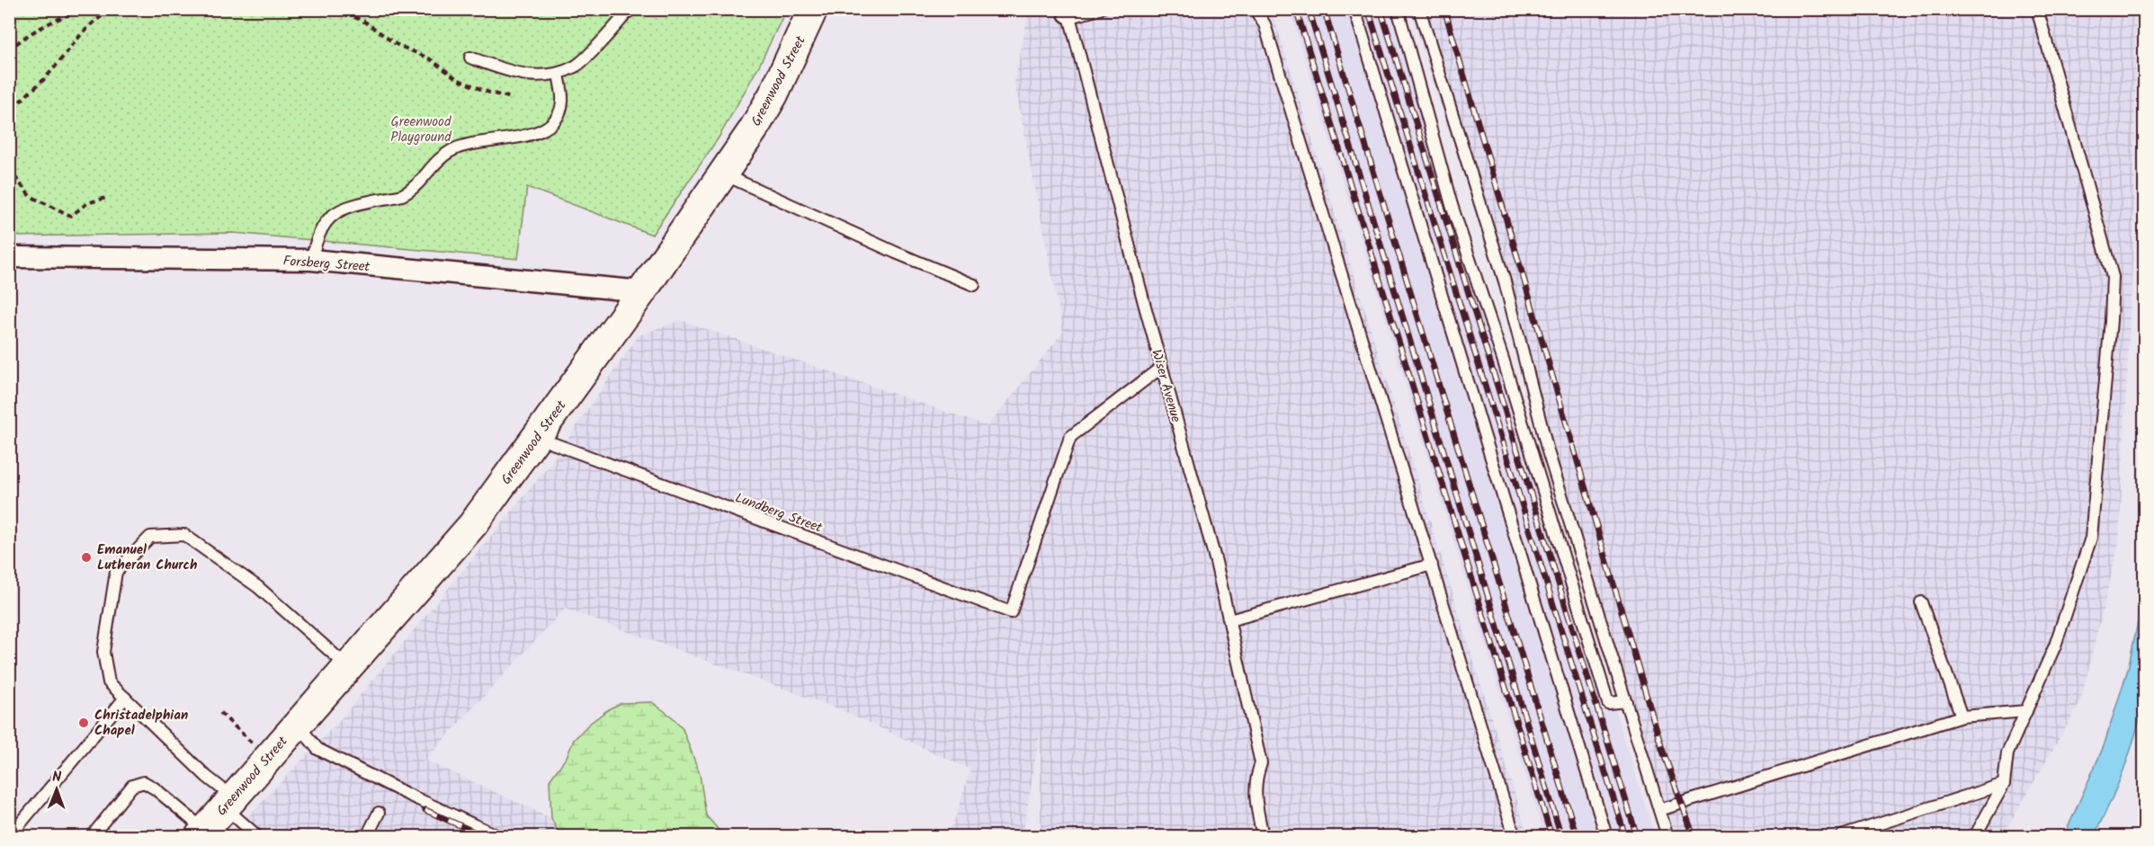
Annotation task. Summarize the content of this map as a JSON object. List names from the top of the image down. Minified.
{"streets":{"main road":["Greenwood Street"],"street":["Forsberg Street"],"lane":["Wiser Avenue","Lundberg Street"]},"crossings":[["Greenwood Street","Forsberg Street"],["Greenwood Street","Lundberg Street"],["Wiser Avenue","Lundberg Street"]],"parks":["Greenwood Playground"],"places":["Emanuel Lutheran Church","Christadelphian Chapel"],"north":"top"}
